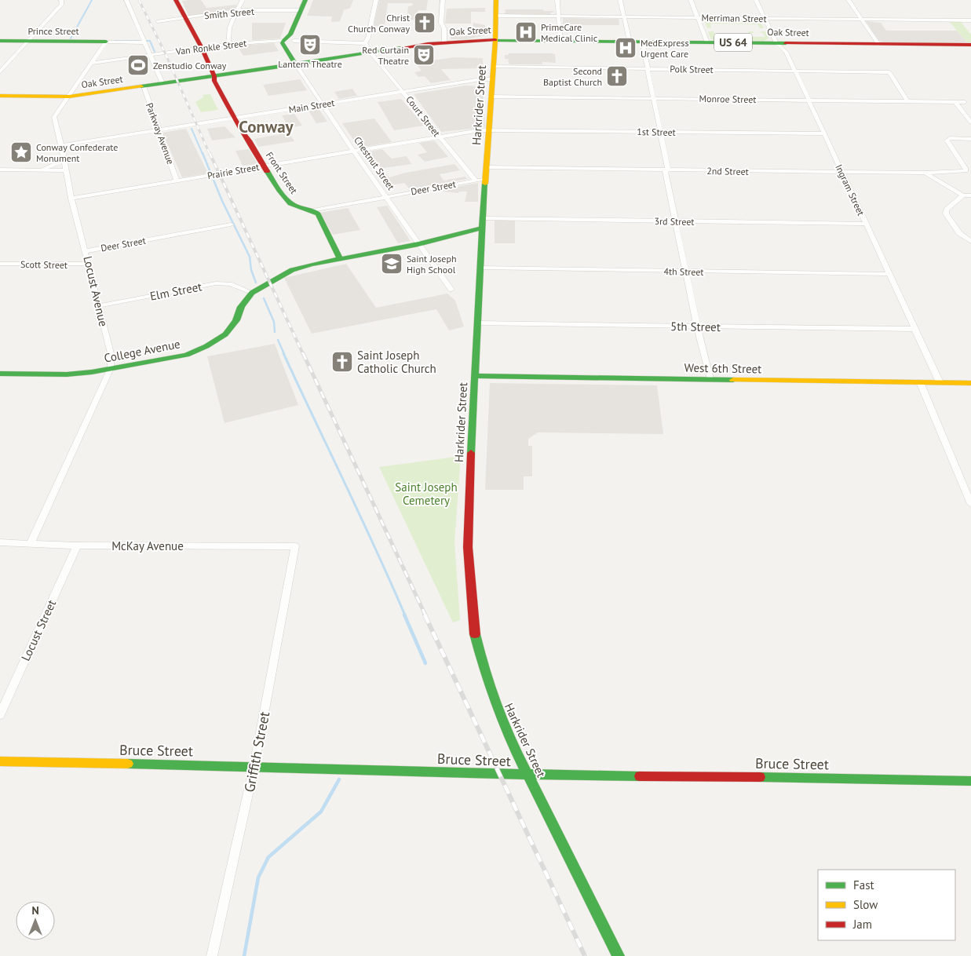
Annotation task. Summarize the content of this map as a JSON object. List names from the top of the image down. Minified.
{"streets":{"main road":["Prince Street","Oak Street","US 64","Harkrider Street","Chestnut Street","Front Street","College Avenue","West 6th Street","Bruce Street"],"street":["Smith Street","Merriman Street","Van Ronkle Street","Polk Street","Monroe Street","Main Street","Court Street","1st Street","Parkway Avenue","Prairie Street","2nd Street","Deer Street","Ingram Street","3rd Street","Scott Street","4th Street","Locust Avenue","Elm Street","5th Street","McKay Avenue","Locust Street","Griffith Street"]},"crossings":[["Smith Street","Front Street"],["Merriman Street","Harkrider Street"],["Merriman Street","Ingram Street"],["Prince Street","Locust Avenue"],["Oak Street","Van Ronkle Street"],["Oak Street","Harkrider Street"],["Oak Street","Court Street"],["Oak Street","Parkway Avenue"],["Oak Street","Chestnut Street"],["Oak Street","Front Street"],["Oak Street","Ingram Street"],["Oak Street","Locust Avenue"],["Van Ronkle Street","Court Street"],["Van Ronkle Street","Chestnut Street"],["Van Ronkle Street","Front Street"],["Van Ronkle Street","Locust Avenue"],["Polk Street","Monroe Street"],["Polk Street","Harkrider Street"],["Polk Street","Ingram Street"],["Monroe Street","Harkrider Street"],["Monroe Street","Ingram Street"],["Harkrider Street","Main Street"],["Harkrider Street","1st Street"],["Harkrider Street","Prairie Street"],["Harkrider Street","2nd Street"],["Harkrider Street","Deer Street"],["Harkrider Street","3rd Street"],["Harkrider Street","4th Street"],["Harkrider Street","5th Street"],["Harkrider Street","College Avenue"],["Harkrider Street","West 6th Street"],["Harkrider Street","Bruce Street"],["Main Street","Court Street"],["Main Street","Parkway Avenue"],["Main Street","Chestnut Street"],["Main Street","Front Street"],["Main Street","Locust Avenue"],["Court Street","Prairie Street"],["Court Street","Deer Street"],["1st Street","Prairie Street"],["1st Street","Ingram Street"],["Parkway Avenue","Prairie Street"],["Chestnut Street","Prairie Street"],["Chestnut Street","Deer Street"],["Chestnut Street","College Avenue"],["Prairie Street","Front Street"],["Prairie Street","Locust Avenue"],["2nd Street","Ingram Street"],["Front Street","Deer Street"],["Deer Street","Locust Avenue"],["Ingram Street","3rd Street"],["Ingram Street","4th Street"],["Ingram Street","5th Street"],["Ingram Street","West 6th Street"],["Scott Street","Locust Avenue"],["Locust Avenue","Elm Street"],["Locust Avenue","College Avenue"],["Locust Avenue","McKay Avenue"],["Elm Street","College Avenue"],["McKay Avenue","Locust Street"],["McKay Avenue","Griffith Street"],["Bruce Street","Griffith Street"]],"districts":["Conway"],"parks":["Saint Joseph Cemetery"],"places":{"church":["Christ Church Conway","Second Baptist Church","Saint Joseph Catholic Church"],"hospital":["PrimeCare Medical Clinic","MedExpress Urgent Care"],"theatre":["Lantern Theatre","Red Curtain Theatre"],"sports":["Zenstudio Conway"],"place":["Conway Confederate Monument"],"school or university":["Saint Joseph High School"]},"legend":["Fast","Slow","Jam"],"north":"top"}
